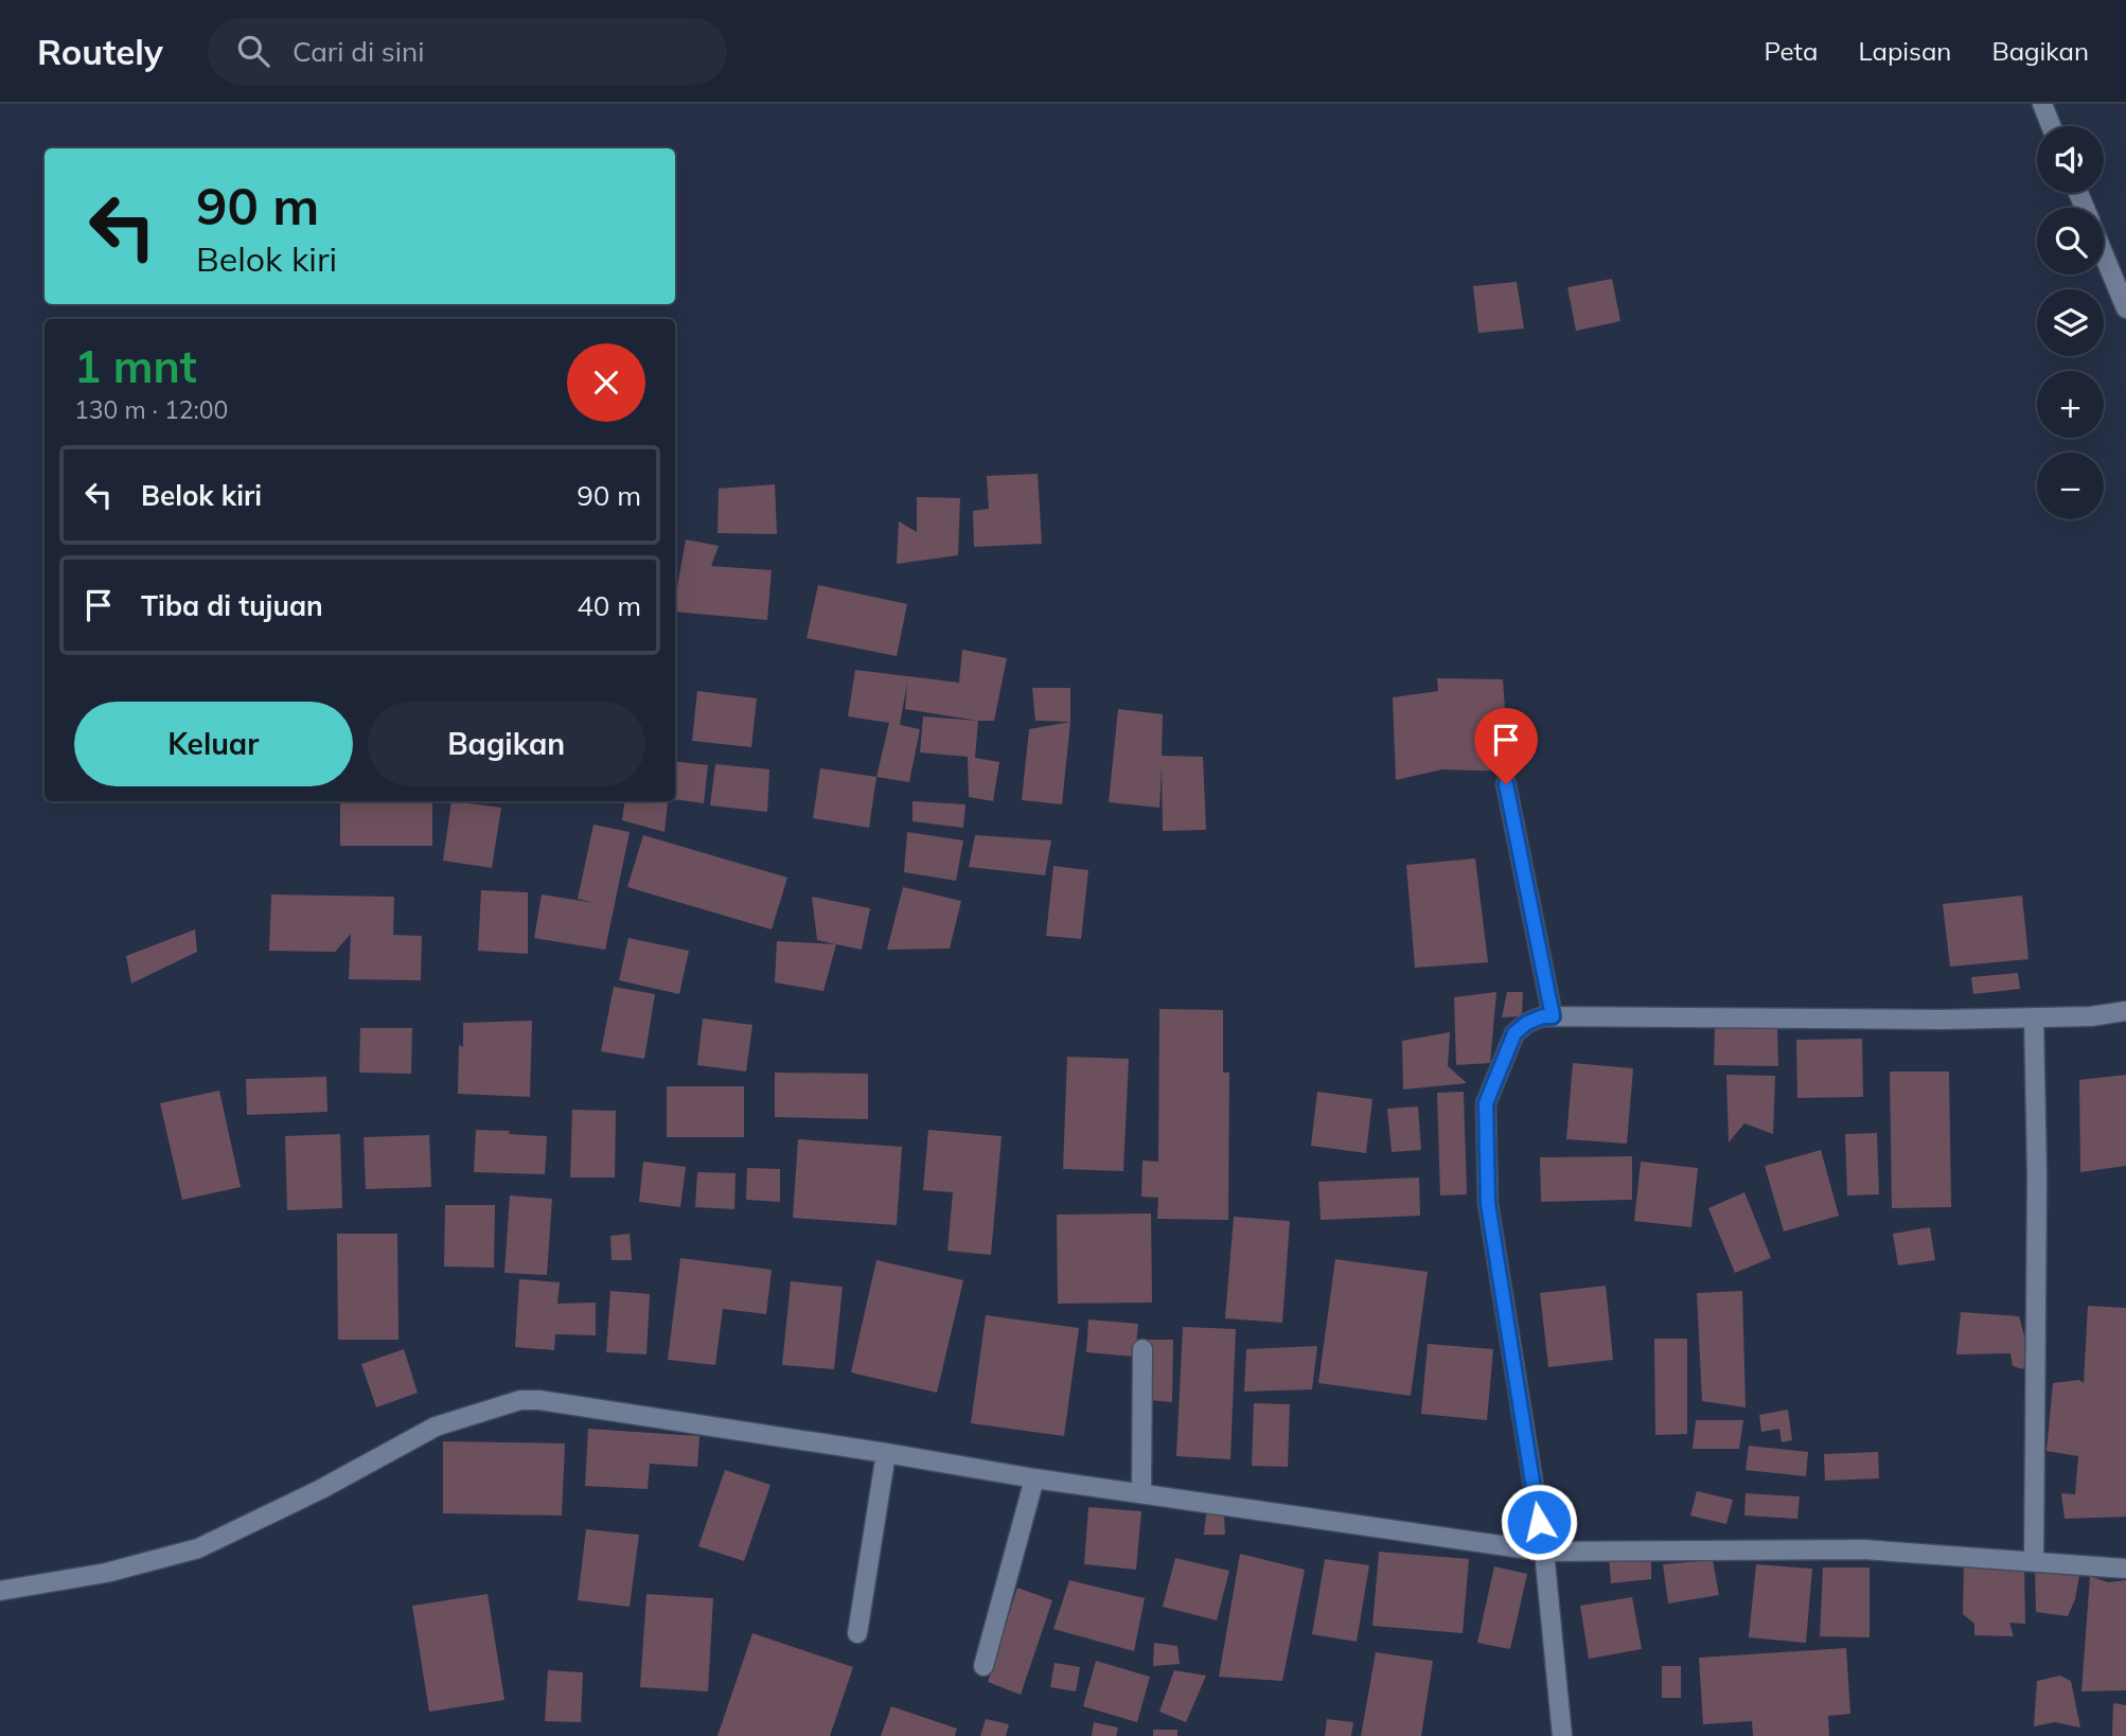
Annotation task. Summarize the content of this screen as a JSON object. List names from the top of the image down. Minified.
{"page":{"header":"Routely","search":"Cari di sini","nav":["Peta","Lapisan","Bagikan"],"map_buttons":["+","−"],"turn":["90 m","Belok kiri"],"heading":["1 mnt","130 m · 12:00"],"list":[{"name":"Belok kiri","value":"90 m"},{"name":"Tiba di tujuan","value":"40 m"}],"buttons":["Keluar","Bagikan"]}}
